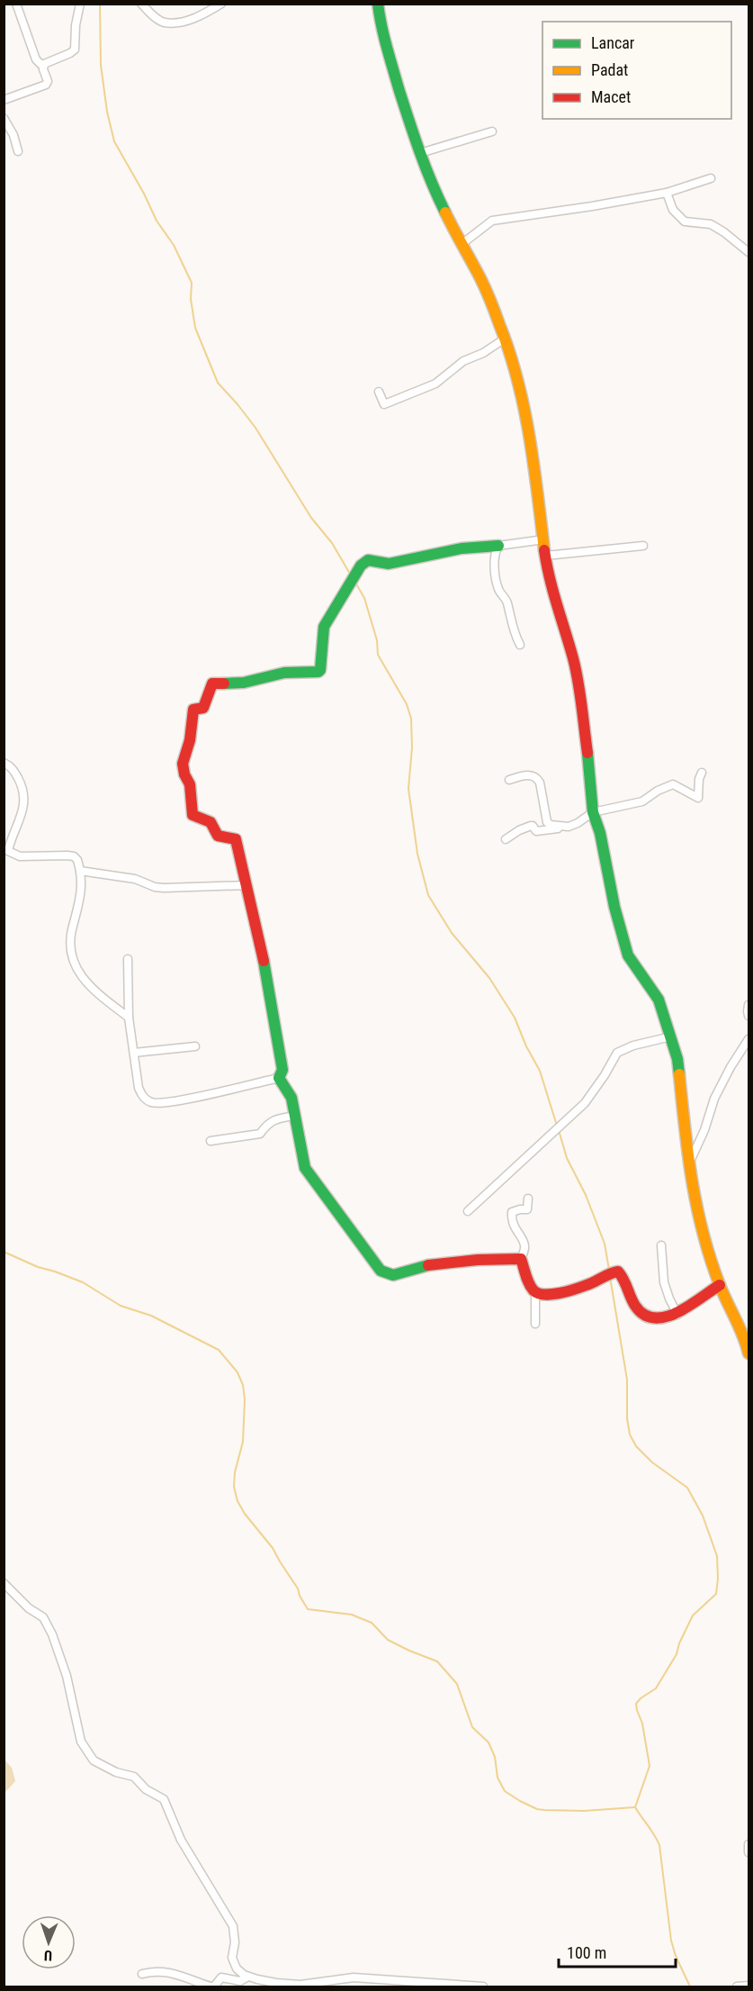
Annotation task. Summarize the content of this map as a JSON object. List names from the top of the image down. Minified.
{"legend":["Lancar","Padat","Macet"],"scale_bar":"100 m","north":"bottom"}
